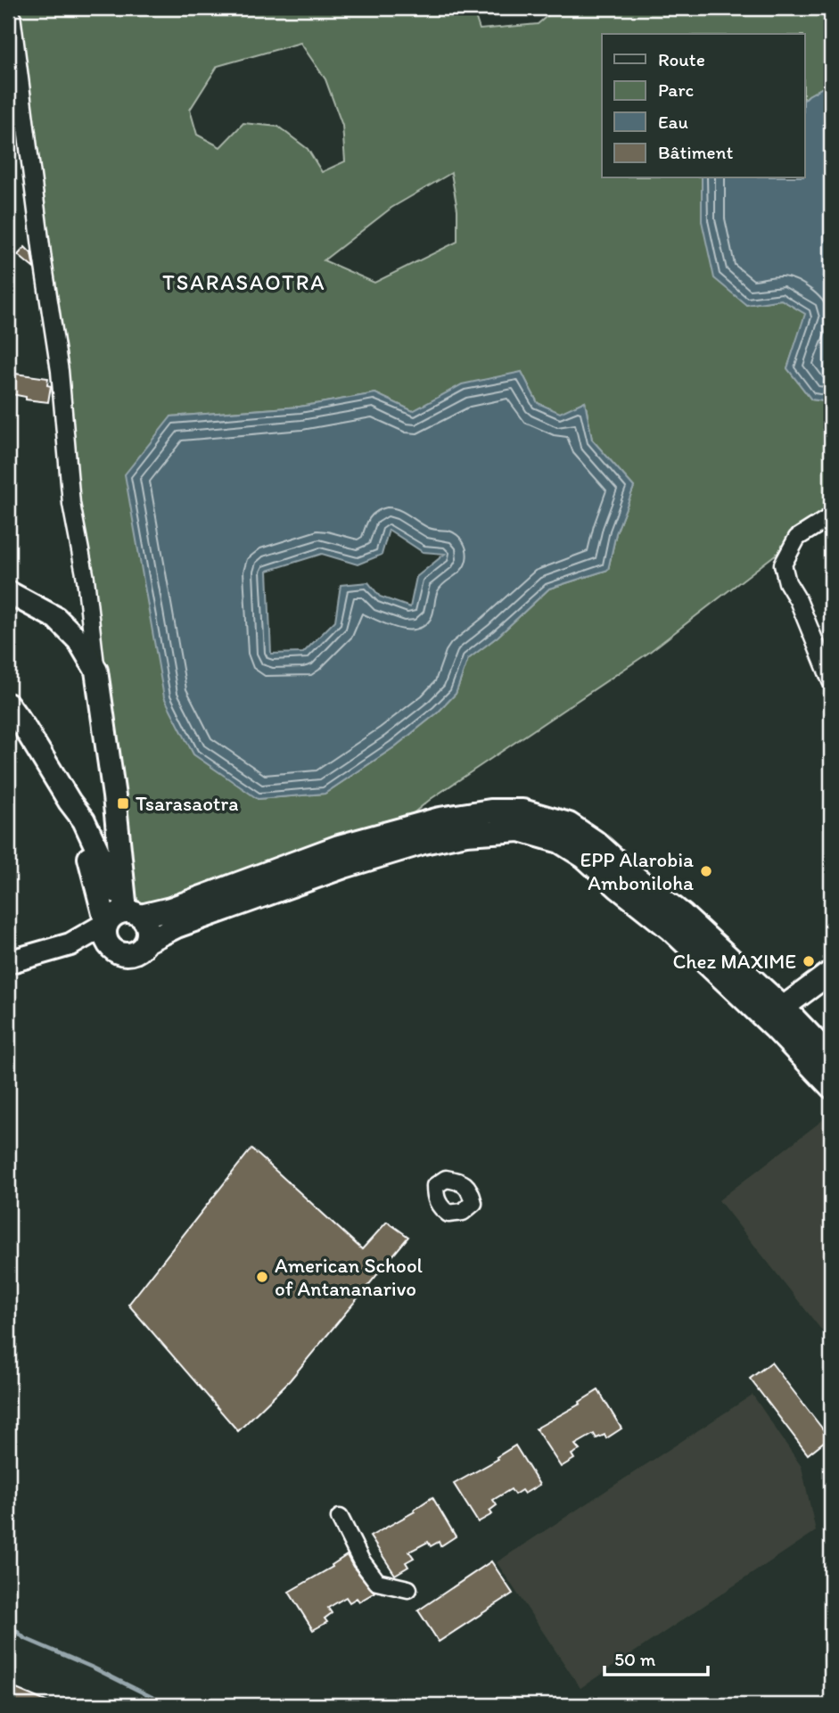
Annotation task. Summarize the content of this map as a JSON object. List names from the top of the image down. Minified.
{"districts":["TSARASAOTRA"],"places":{"transit":["Tsarasaotra"],"other":["EPP Alarobia Amboniloha","Chez MAXIME","American School of Antananarivo"]},"legend":["Route","Parc","Eau","Bâtiment"],"scale_bar":"50 m"}
